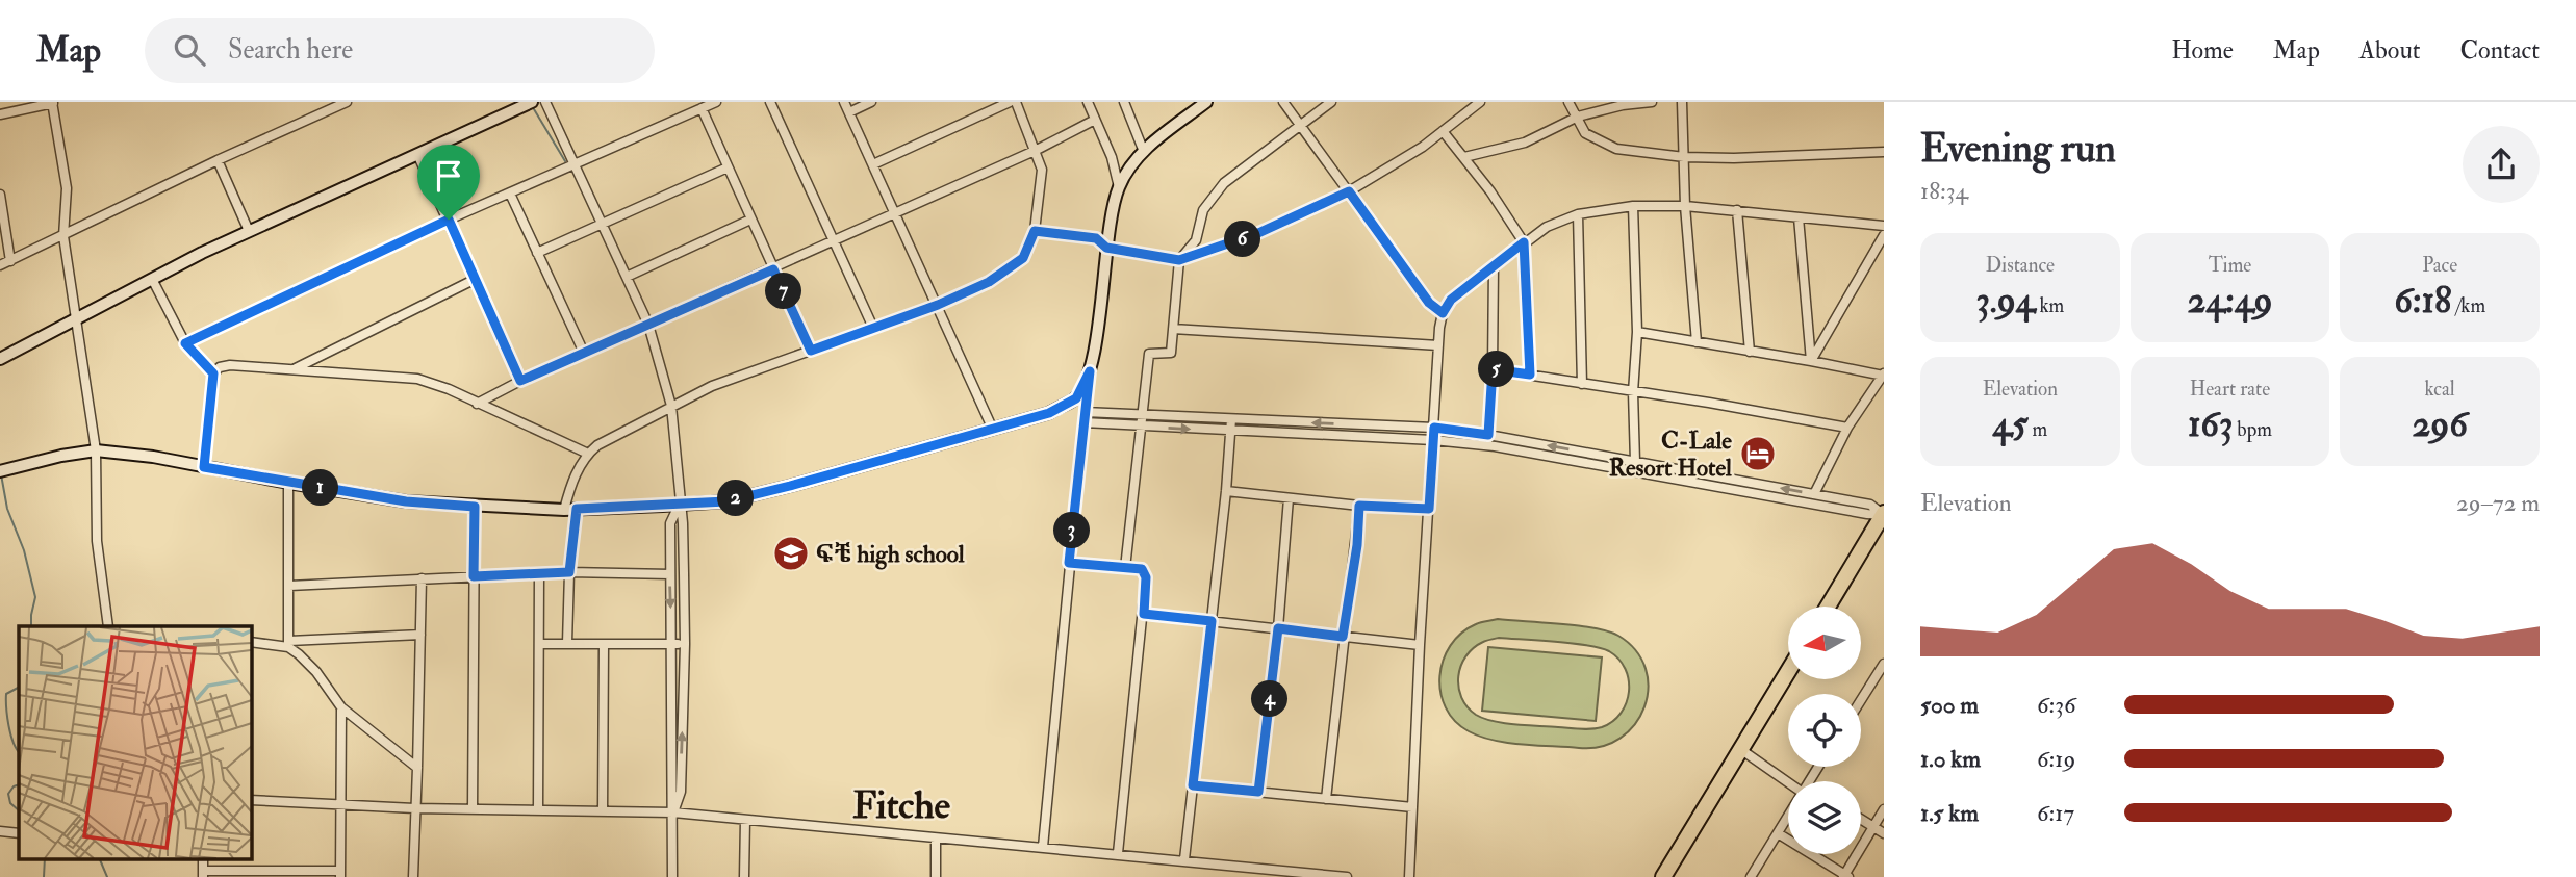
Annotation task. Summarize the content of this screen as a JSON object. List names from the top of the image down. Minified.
{"districts":["Fitche"],"places":{"hotel":["C-Lale Resort Hotel"],"school or university":["ፍቼ high school"]},"north":"left","page":{"header":"Map","search":"Search here","nav":["Home","Map","About","Contact"],"heading":["Evening run","18:34"],"pins":["6","7","5","1","2","3","4"],"stats":[["Distance","3.94 km"],["Time","24:49"],["Pace","6:18 /km"],["Elevation","45 m"],["Heart rate","163 bpm"],["kcal","296"]],"chart":["Elevation","29–72 m"],"list":[{"name":"500 m","note":"6:36"},{"name":"1.0 km","note":"6:19"},{"name":"1.5 km","note":"6:17"}]}}
